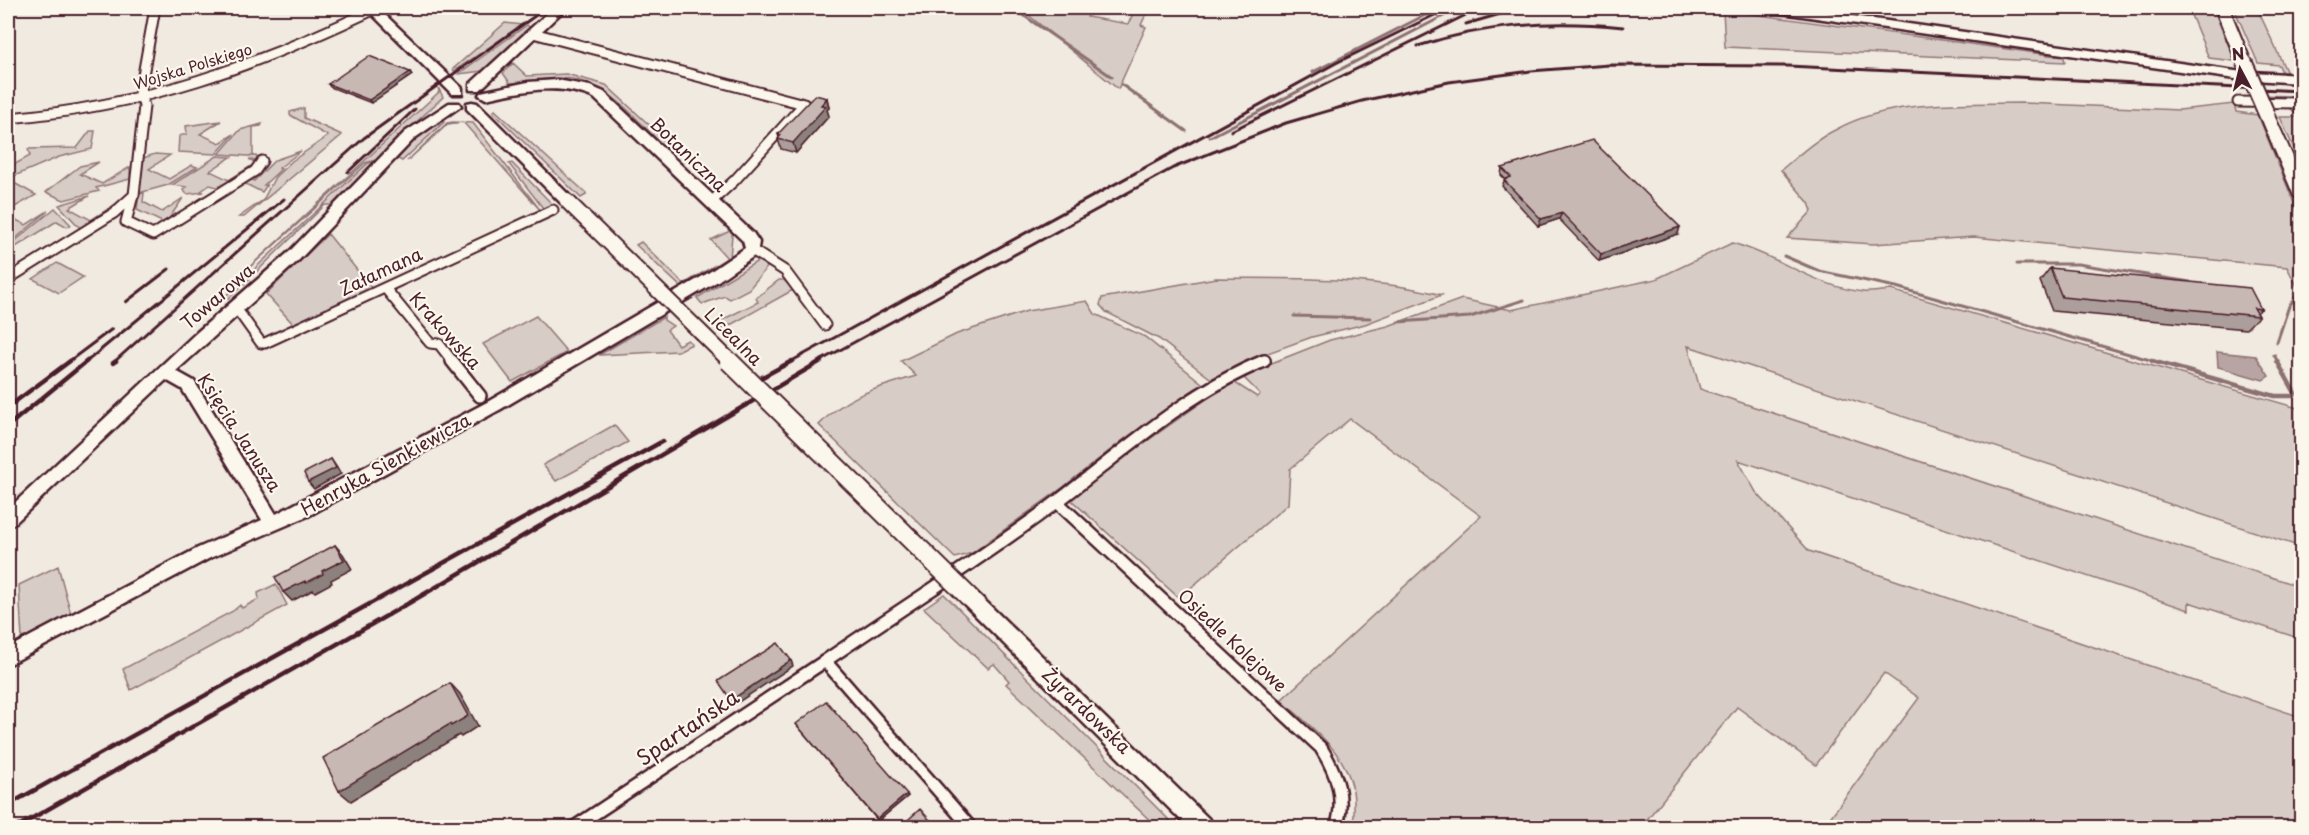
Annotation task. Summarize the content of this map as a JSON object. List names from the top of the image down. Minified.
{"streets":{"street":["Wojska Polskiego","Botaniczna","Załamana","Towarowa","Krakowska","Licealna","Księcia Janusza","Henryka Sienkiewicza","Osiedle Kolejowe","Żyrardowska","Spartańska"]},"crossings":[["Botaniczna","Towarowa"],["Botaniczna","Henryka Sienkiewicza"],["Załamana","Towarowa"],["Załamana","Krakowska"],["Załamana","Licealna"],["Towarowa","Księcia Janusza"],["Licealna","Henryka Sienkiewicza"],["Licealna","Żyrardowska"],["Księcia Janusza","Henryka Sienkiewicza"],["Osiedle Kolejowe","Spartańska"]],"north":"top"}
